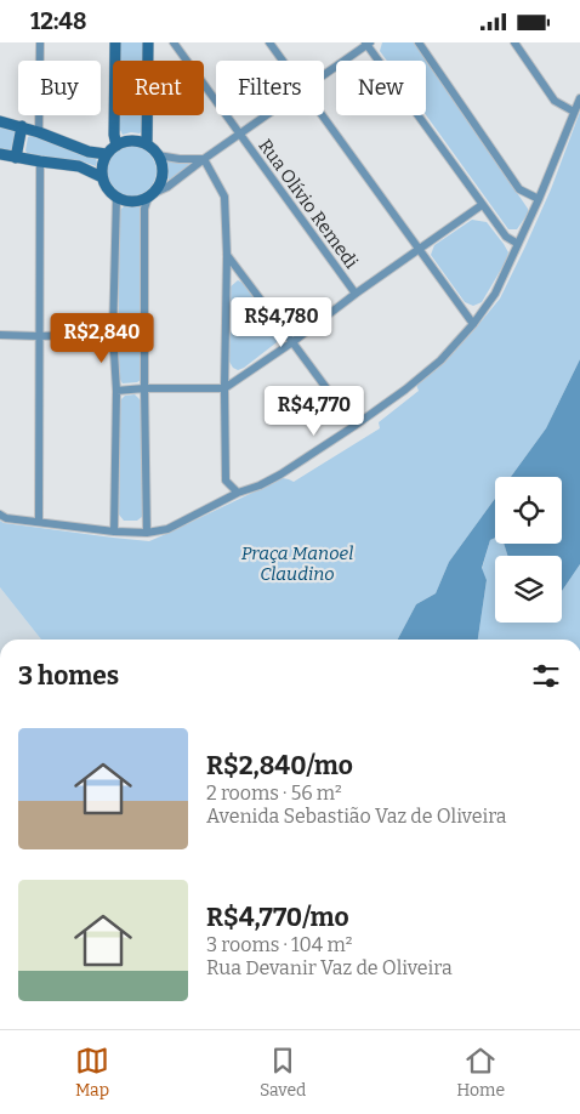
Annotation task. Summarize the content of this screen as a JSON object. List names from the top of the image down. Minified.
{"streets":{"street":["Rua Olívio Remedi"]},"parks":["Praça Manoel Claudino"],"page":{"status":"12:48","chip":["Buy","Rent","Filters","New"],"price":["R$4,780","R$2,840","R$4,770"],"heading":"3 homes","list":[{"name":"R$2,840/mo","note":"2 rooms · 56 m² · Avenida Sebastião Vaz de Oliveira"},{"name":"R$4,770/mo","note":"3 rooms · 104 m² · Rua Devanir Vaz de Oliveira"}],"tabs":["Map","Saved","Home"]}}
